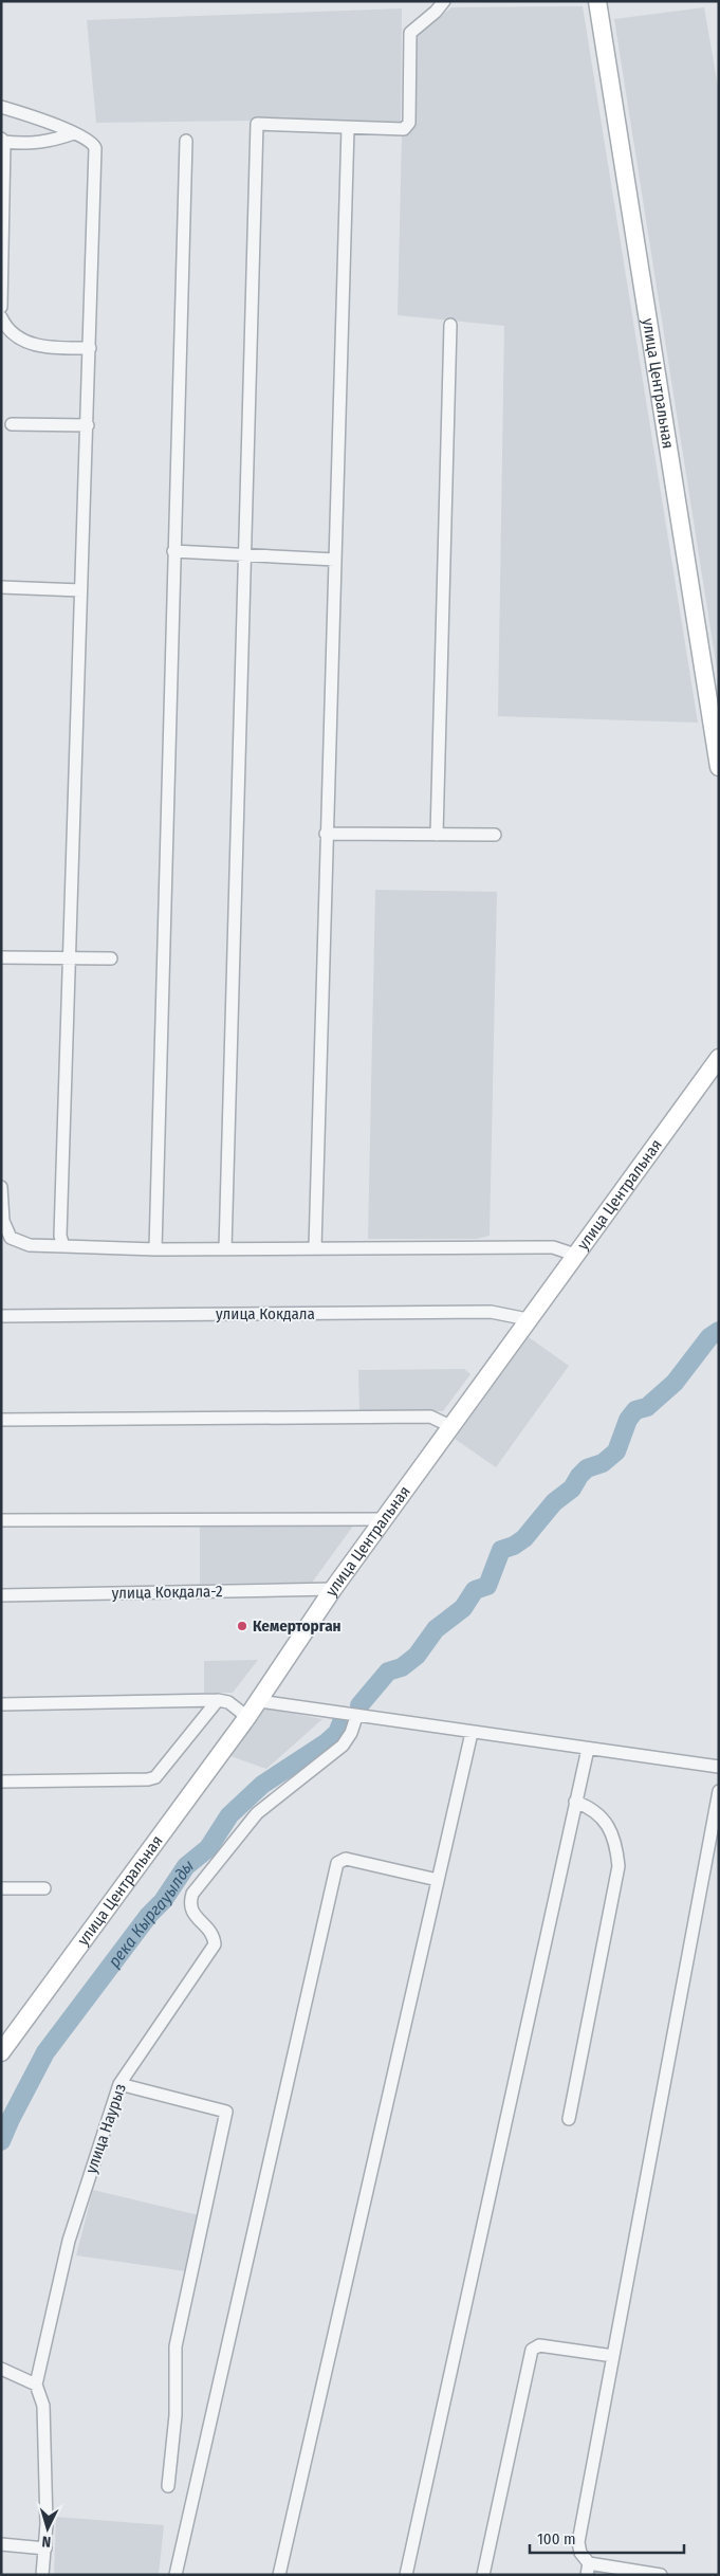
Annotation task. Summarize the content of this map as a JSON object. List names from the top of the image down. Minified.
{"streets":{"main road":["улица Центральная"],"street":["улица Кокдала","улица Кокдала-2","улица Наурыз"]},"crossings":[["улица Центральная","улица Кокдала"],["улица Центральная","улица Кокдала-2"]],"water":["река Кыргауылды"],"places":["Кемерторган"],"scale_bar":"100 m","north":"bottom"}
